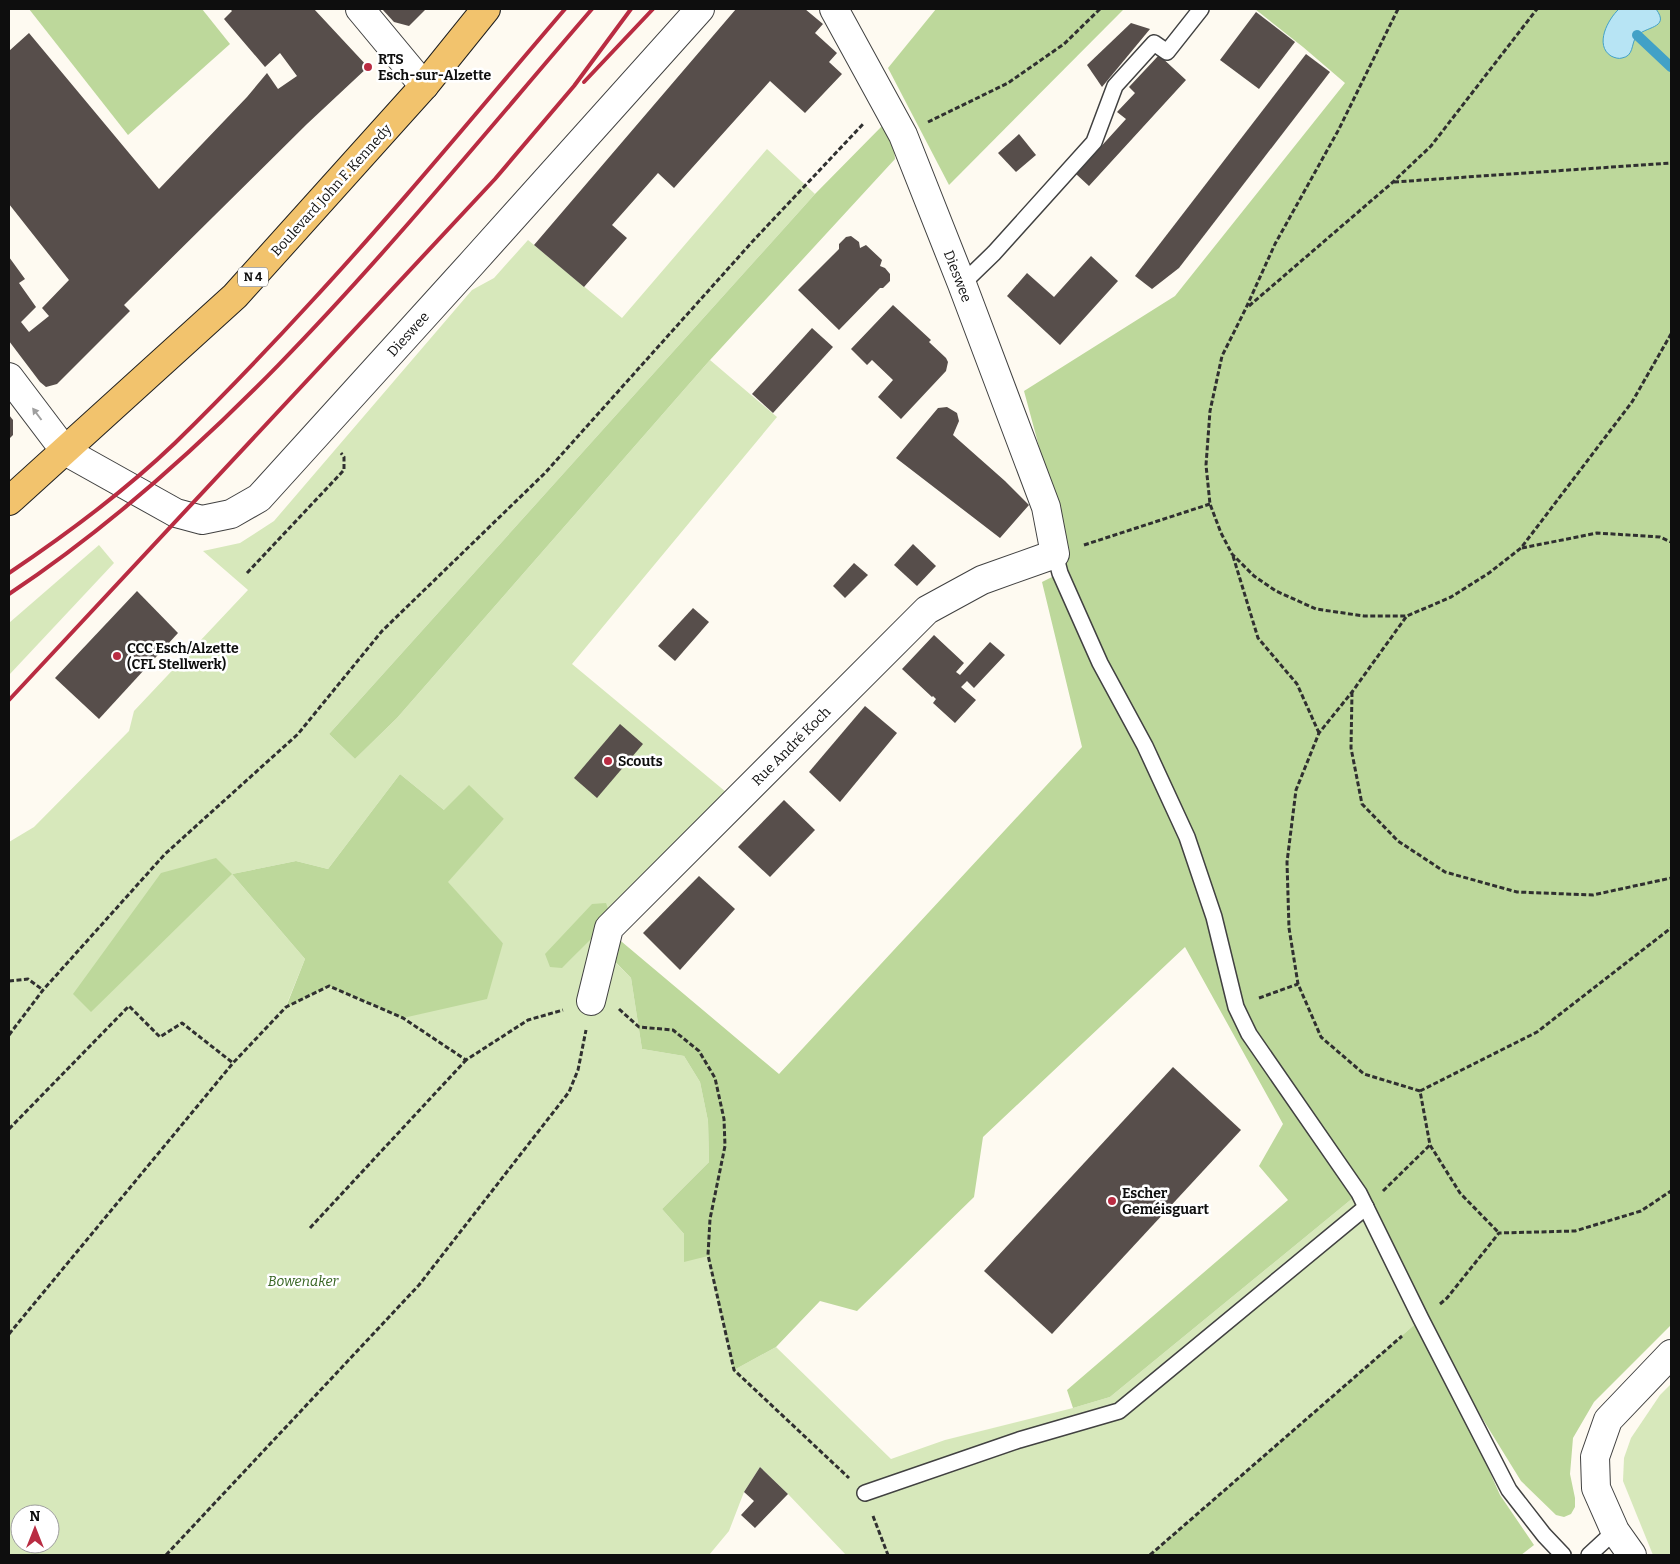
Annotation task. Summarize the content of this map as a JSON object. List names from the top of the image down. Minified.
{"streets":{"main road":["Boulevard John F. Kennedy","N 4"],"street":["Dieswee","Rue André Koch"]},"crossings":[["Boulevard John F. Kennedy","Dieswee"],["Dieswee","Rue André Koch"]],"parks":["Bowenaker"],"places":["RTS Esch-sur-Alzette","CCC Esch/Alzette (CFL Stellwerk)","Scouts","Escher Geméisguart"],"north":"top"}
